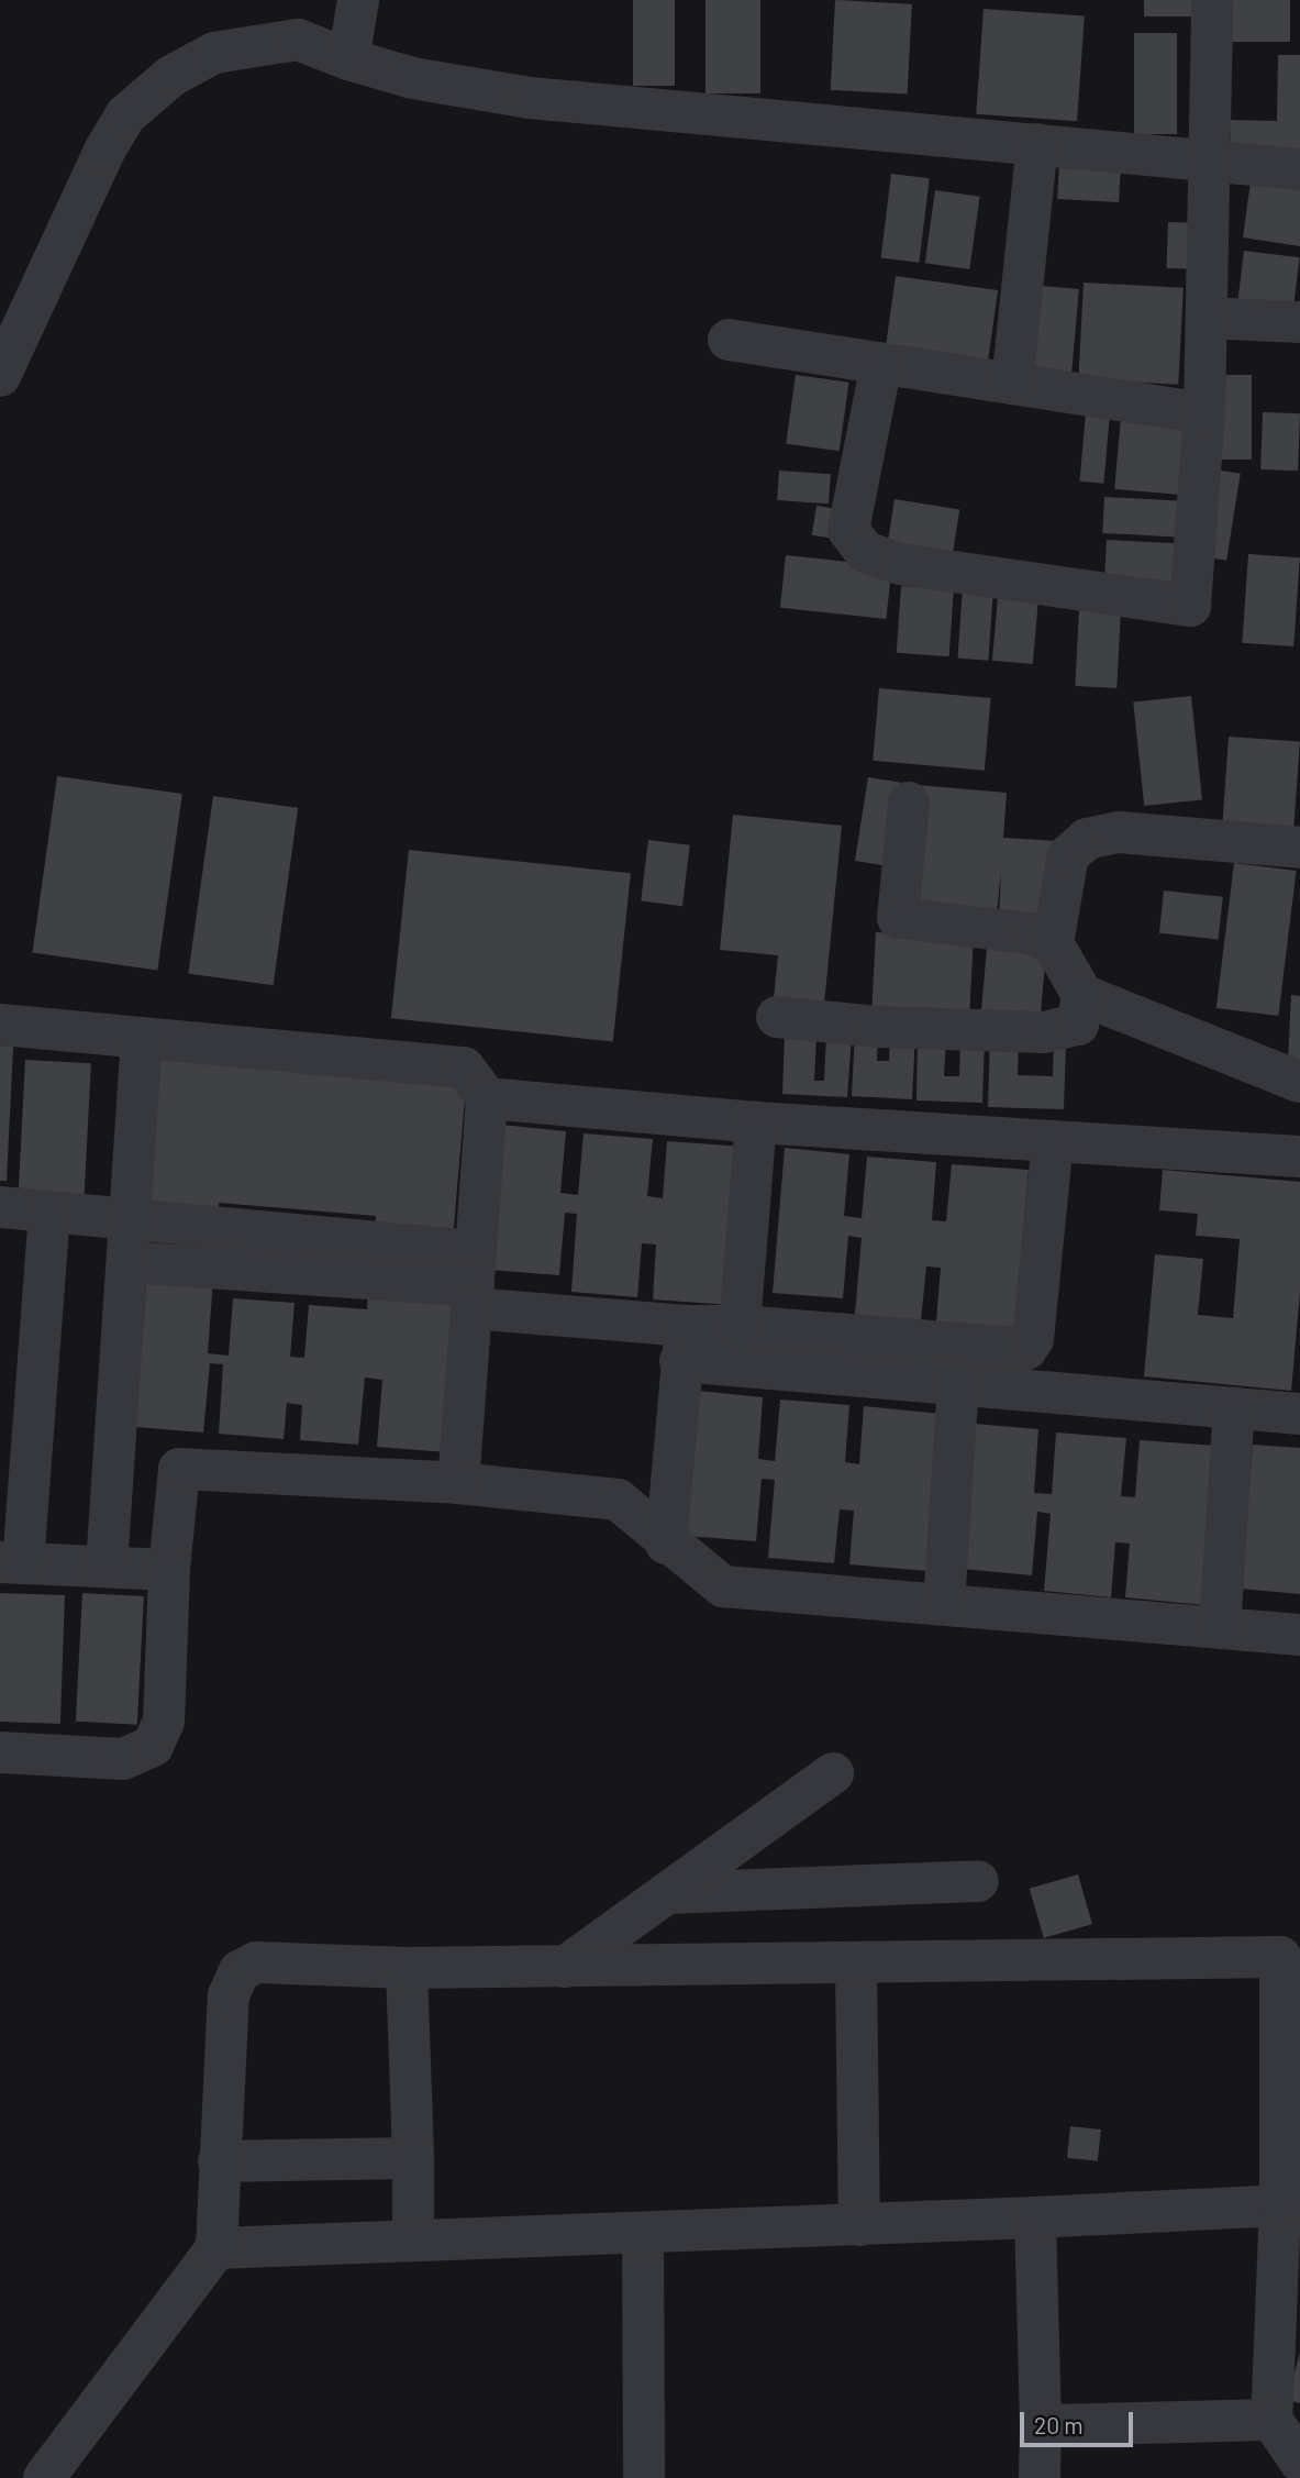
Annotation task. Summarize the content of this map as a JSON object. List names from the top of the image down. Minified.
{"scale_bar":"20 m"}
